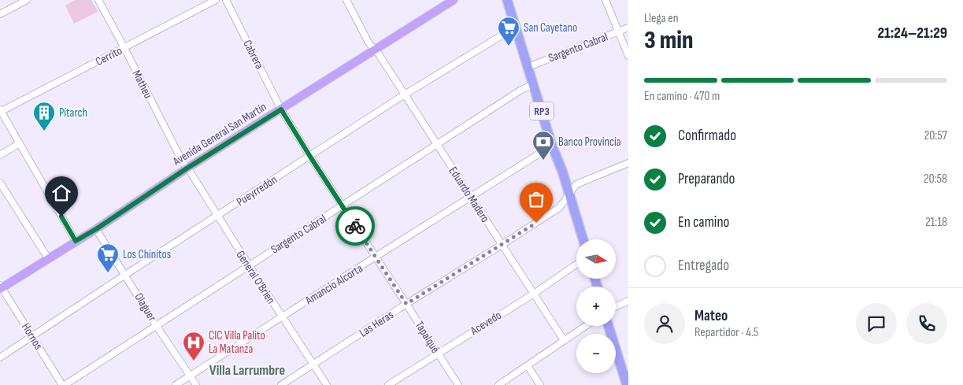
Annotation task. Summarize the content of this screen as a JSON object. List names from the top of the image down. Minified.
{"streets":{"highway":["RP3"],"main road":["Avenida General San Martín"],"street":["Sargento Cabral","Cabrera","Cerrito","Matheu","Pueyrredón","Eduardo Madero","General O'Brien","Amancio Alcorta","Olaguer","Acevedo","Las Heras","Hornos","Tapalqué"]},"crossings":[["Sargento Cabral","RP3"],["Sargento Cabral","Eduardo Madero"],["Sargento Cabral","General O'Brien"],["Sargento Cabral","Olaguer"],["Sargento Cabral","Hornos"],["Sargento Cabral","Tapalqué"],["Cabrera","Avenida General San Martín"],["Cabrera","Tapalqué"],["Cerrito","Matheu"],["Matheu","Avenida General San Martín"],["Matheu","General O'Brien"],["RP3","Pueyrredón"],["RP3","Amancio Alcorta"],["RP3","Las Heras"],["Avenida General San Martín","Eduardo Madero"],["Avenida General San Martín","General O'Brien"],["Avenida General San Martín","Olaguer"],["Avenida General San Martín","Hornos"],["Avenida General San Martín","Tapalqué"],["Pueyrredón","Eduardo Madero"],["Pueyrredón","General O'Brien"],["Pueyrredón","Olaguer"],["Pueyrredón","Hornos"],["Pueyrredón","Tapalqué"],["Eduardo Madero","Amancio Alcorta"],["Eduardo Madero","Acevedo"],["Eduardo Madero","Las Heras"],["General O'Brien","Amancio Alcorta"],["General O'Brien","Las Heras"],["Amancio Alcorta","Olaguer"],["Amancio Alcorta","Tapalqué"],["Acevedo","Tapalqué"],["Las Heras","Tapalqué"]],"districts":["Villa Larrumbre"],"places":{"supermarket":["San Cayetano","Los Chinitos"],"building":["Pitarch"],"bank":["Banco Provincia"],"hospital":["CIC Villa Palito La Matanza"]},"north":"right","page":{"heading":["3 min","Llega en","21:24–21:29"],"panel":["Mateo","Repartidor · 4.5"],"bar":"En camino · 470 m","list":[["Confirmado","20:57"],["Preparando","20:58"],["En camino","21:18"],"Entregado"],"map_buttons":["+","−"]}}
